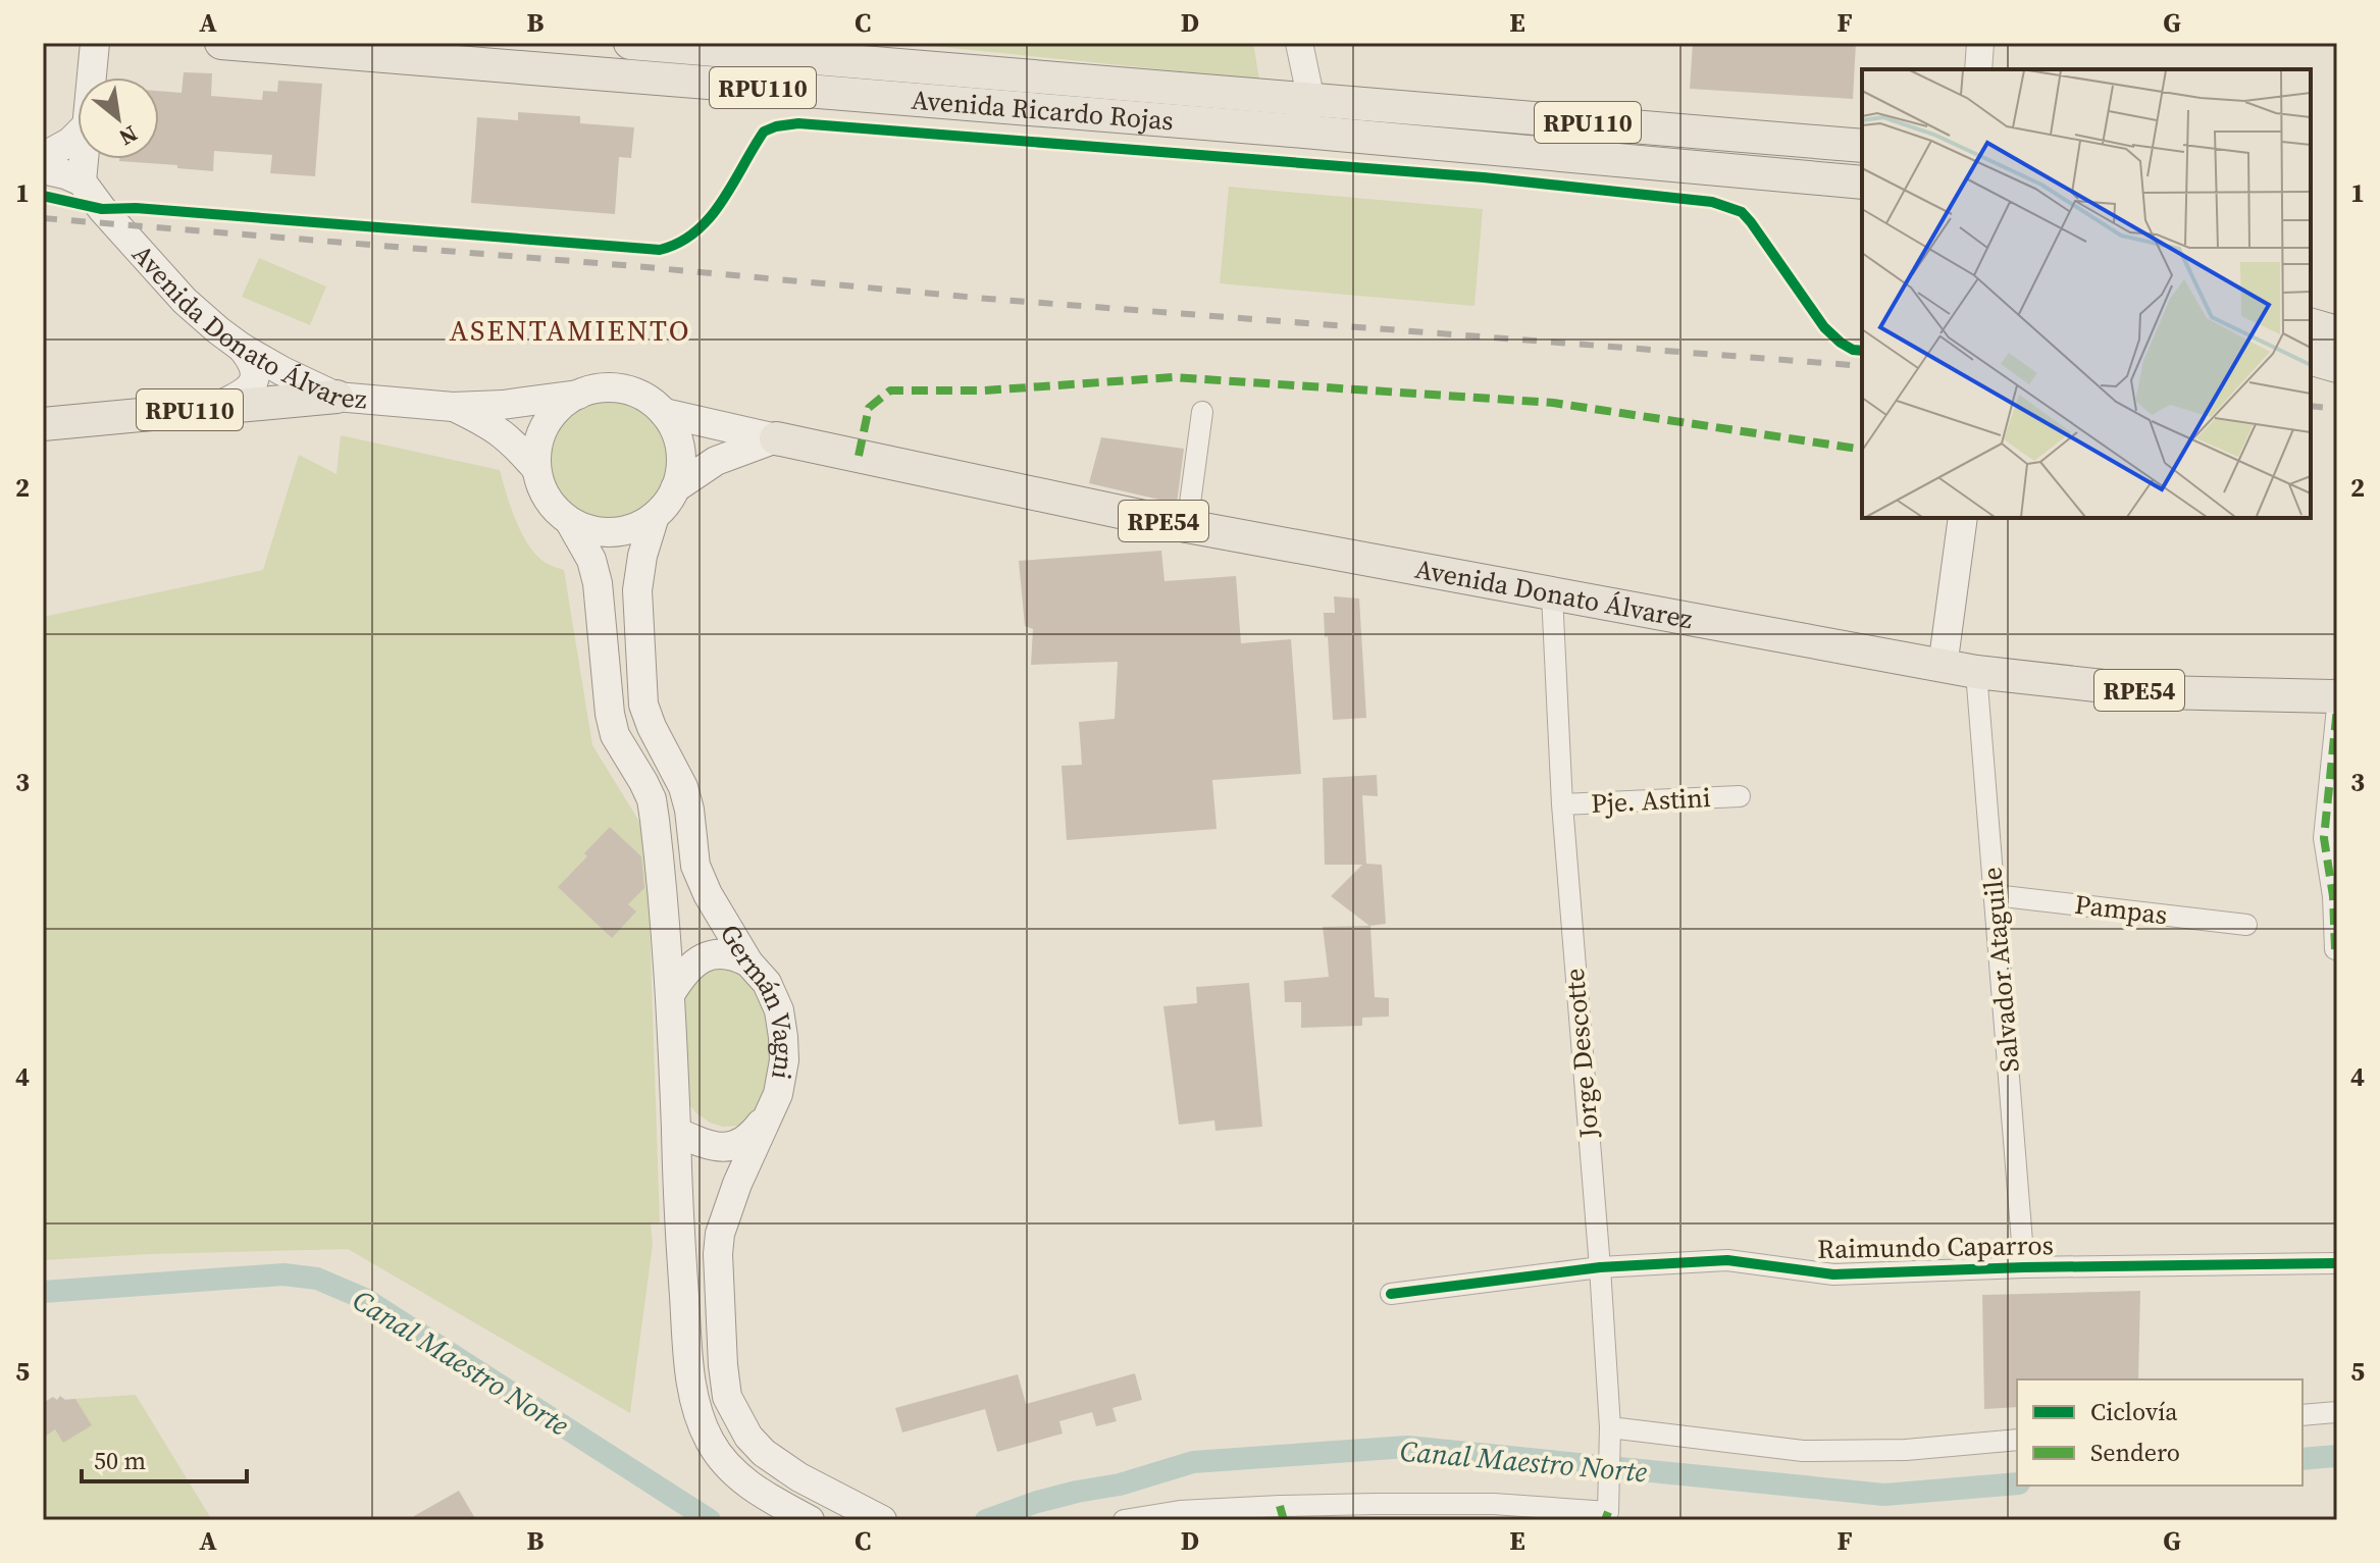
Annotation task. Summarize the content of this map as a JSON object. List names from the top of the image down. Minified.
{"streets":{"main road":["RPU110","Avenida Ricardo Rojas","Avenida Donato Álvarez","RPE54","Germán Vagni"],"street":["Pje. Astini","Pampas","Salvador Ataguile","Jorge Descotte","Raimundo Caparros"]},"crossings":[["RPU110","Avenida Donato Álvarez"],["Avenida Donato Álvarez","Salvador Ataguile"],["Avenida Donato Álvarez","Germán Vagni"],["Avenida Donato Álvarez","Jorge Descotte"],["Pje. Astini","Jorge Descotte"],["Pampas","Salvador Ataguile"],["Salvador Ataguile","Raimundo Caparros"],["Jorge Descotte","Raimundo Caparros"]],"districts":["ASENTAMIENTO"],"water":["Canal Maestro Norte"],"legend":["Ciclovía","Sendero"],"scale_bar":"50 m","north":"bottom right","grid":{"columns":["A","B","C","D","E","F","G"],"rows":["1","2","3","4","5"]}}
